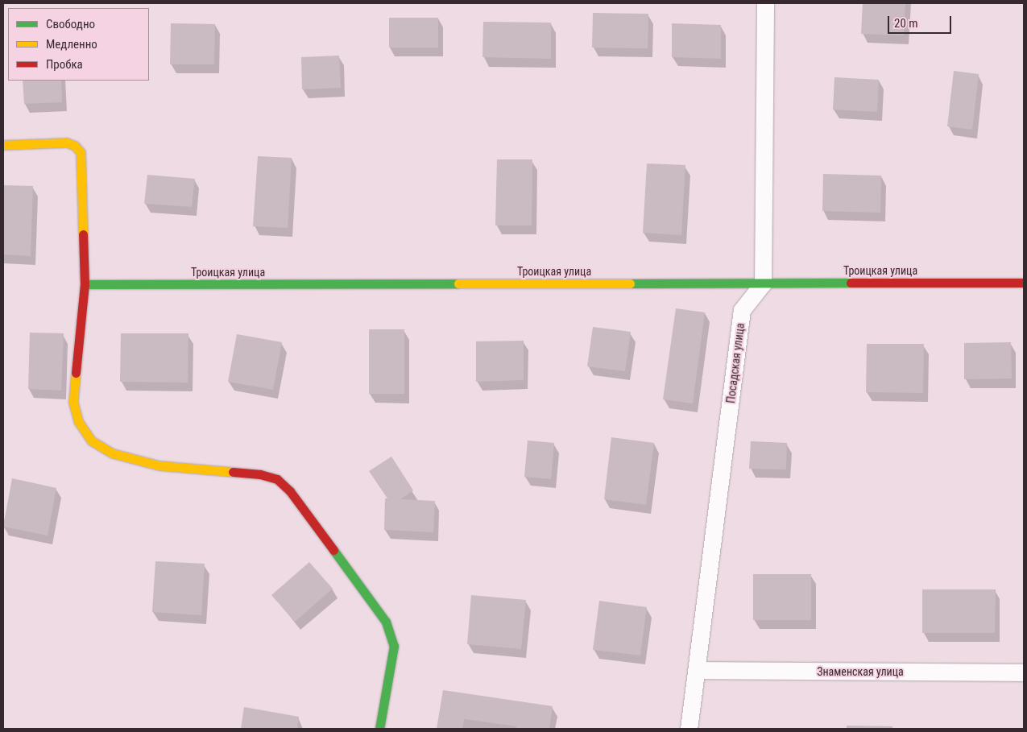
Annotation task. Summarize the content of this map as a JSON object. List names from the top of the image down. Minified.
{"streets":{"street":["Троицкая улица","Посадская улица","Знаменская улица"]},"crossings":[["Троицкая улица","Посадская улица"],["Посадская улица","Знаменская улица"]],"legend":["Свободно","Медленно","Пробка"],"scale_bar":"20 m"}
